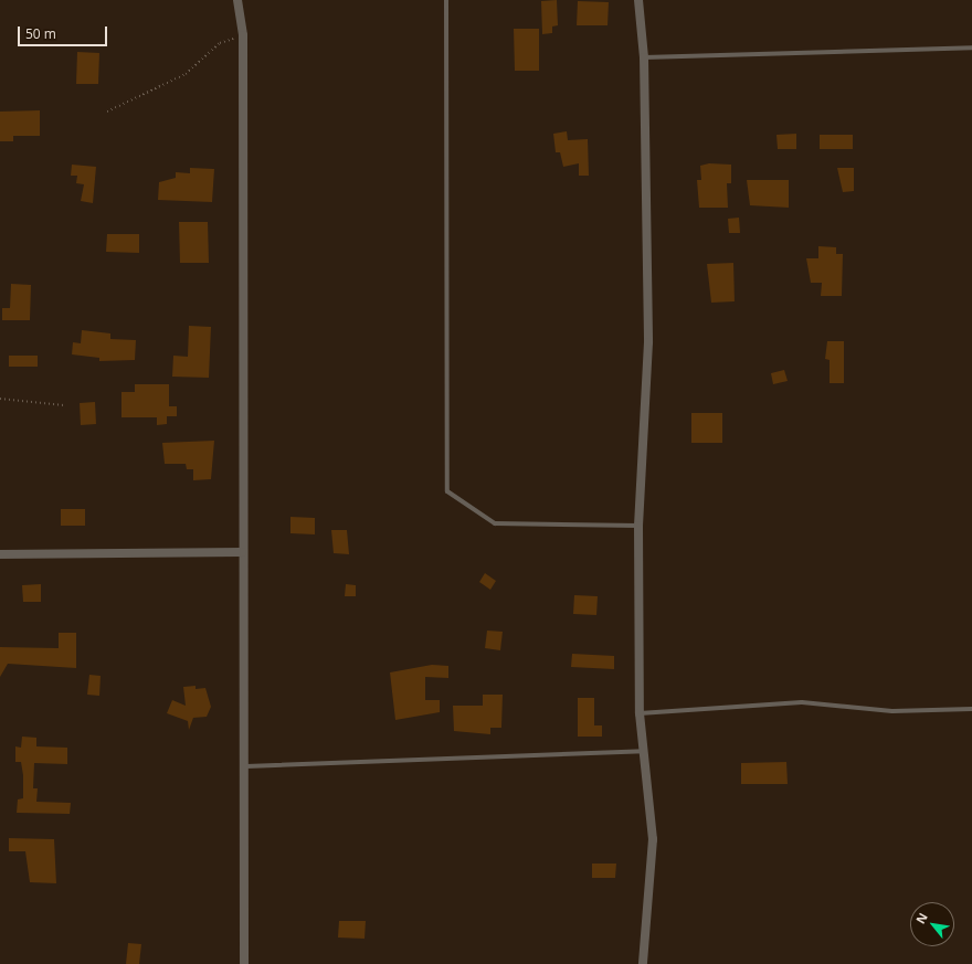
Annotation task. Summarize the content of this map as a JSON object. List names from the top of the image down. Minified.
{"scale_bar":"50 m","north":"top left"}
